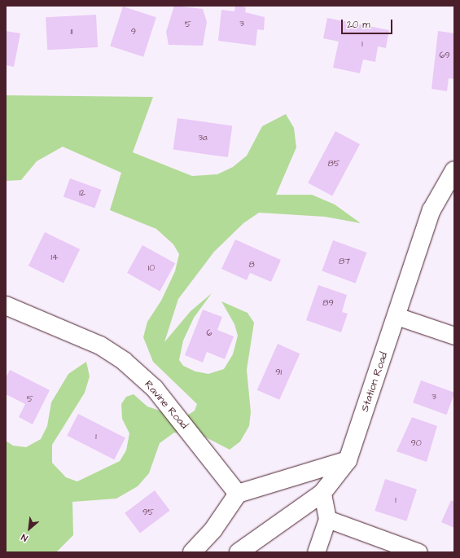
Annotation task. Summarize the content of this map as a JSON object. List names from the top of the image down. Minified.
{"streets":{"street":["Station Road","Ravine Road"]},"house_numbers":["3","5","11","9","1","69","3a","85","12","14","87","8","10","89","6","91","3","5","1","90","1","95"],"scale_bar":"20 m","north":"bottom left"}
